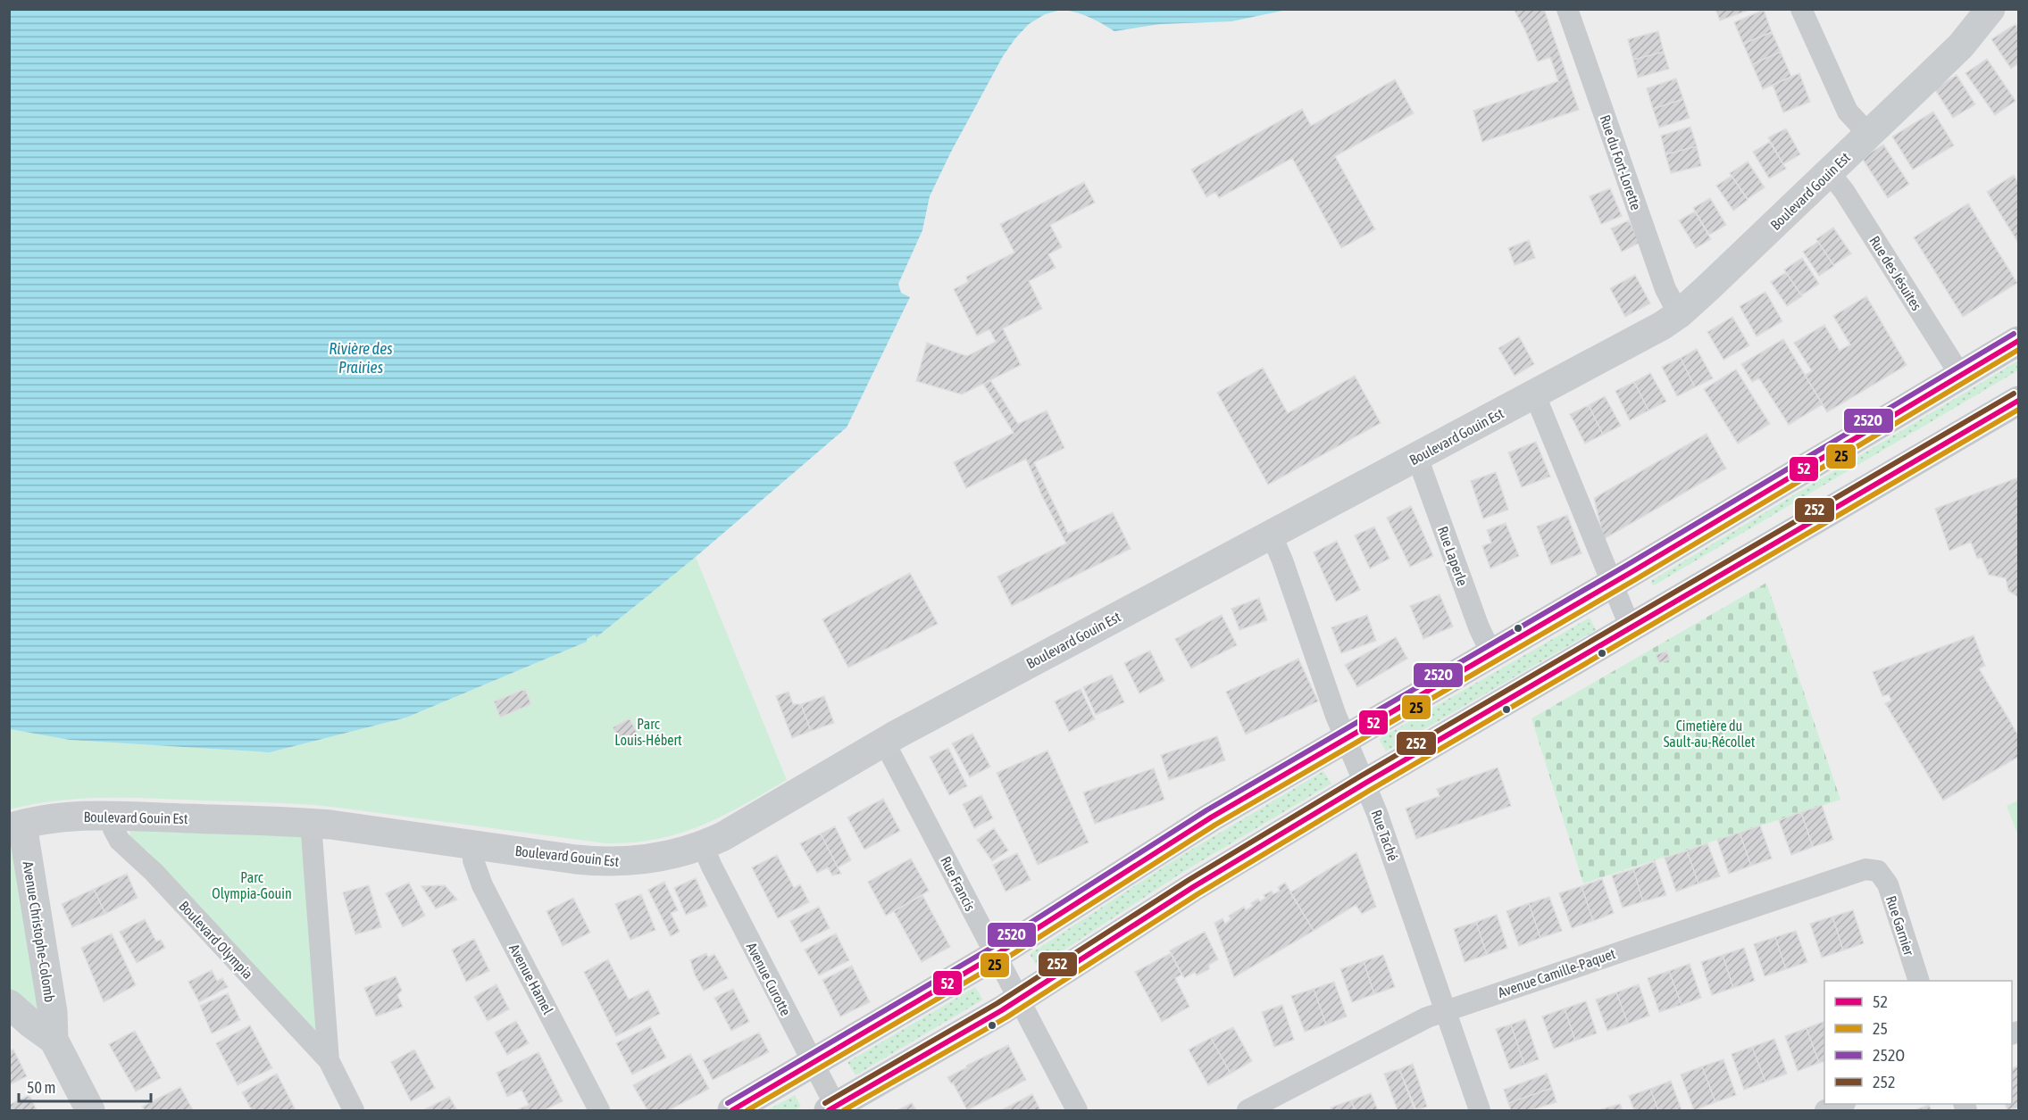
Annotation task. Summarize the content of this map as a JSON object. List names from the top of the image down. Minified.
{"streets":{"street":["Rue du Fort-Lorette","Boulevard Gouin Est","Rue des Jésuites","Rue Laperle","Rue Taché","Rue Francis","Rue Garnier","Avenue Christophe-Colomb","Boulevard Olympia","Avenue Camille-Paquet","Avenue Hamel","Avenue Curotte"]},"crossings":[["Rue du Fort-Lorette","Boulevard Gouin Est"],["Boulevard Gouin Est","Rue des Jésuites"],["Boulevard Gouin Est","Rue Laperle"],["Boulevard Gouin Est","Rue Taché"],["Boulevard Gouin Est","Rue Francis"],["Boulevard Gouin Est","Avenue Christophe-Colomb"],["Boulevard Gouin Est","Boulevard Olympia"],["Boulevard Gouin Est","Avenue Hamel"],["Boulevard Gouin Est","Avenue Curotte"],["Rue Taché","Avenue Camille-Paquet"],["Rue Garnier","Avenue Camille-Paquet"]],"water":["Rivière des Prairies"],"parks":["Parc Louis-Hébert","Cimetière du Sault-au-Récollet","Parc Olympia-Gouin"],"lines":["transit line 252O","transit line 52","transit line 25","transit line 252"],"legend":["52","25","252O","252"],"scale_bar":"50 m"}
